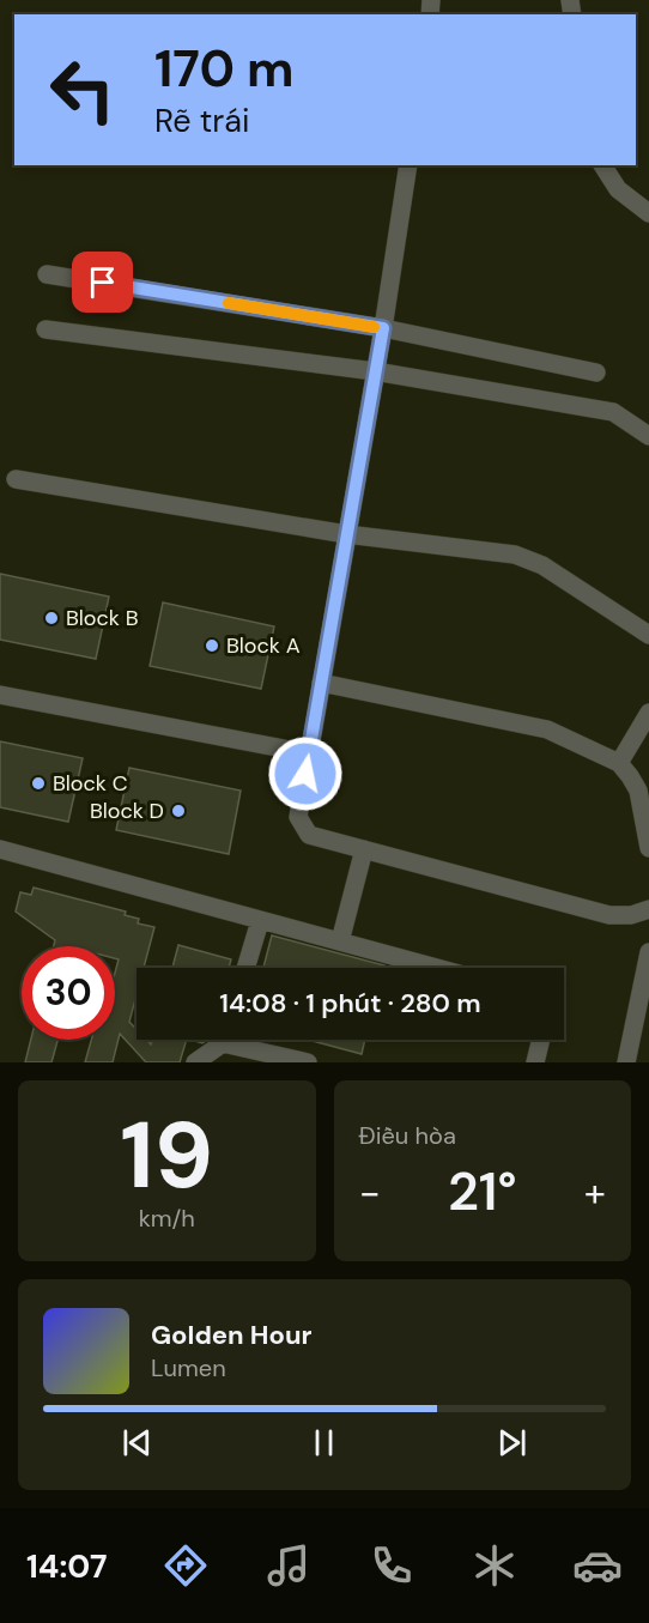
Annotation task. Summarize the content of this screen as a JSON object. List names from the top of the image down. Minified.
{"places":["Block B","Block A","Block C","Block D"],"page":{"turn":["170 m","Rẽ trái"],"limit":"30","trip":"14:08 · 1 phút · 280 m","tile":[["19","km/h"],"Điều hòa"],"heat":["−","21°","+"],"song":["Golden Hour","Lumen"],"tabs":"14:07"}}
